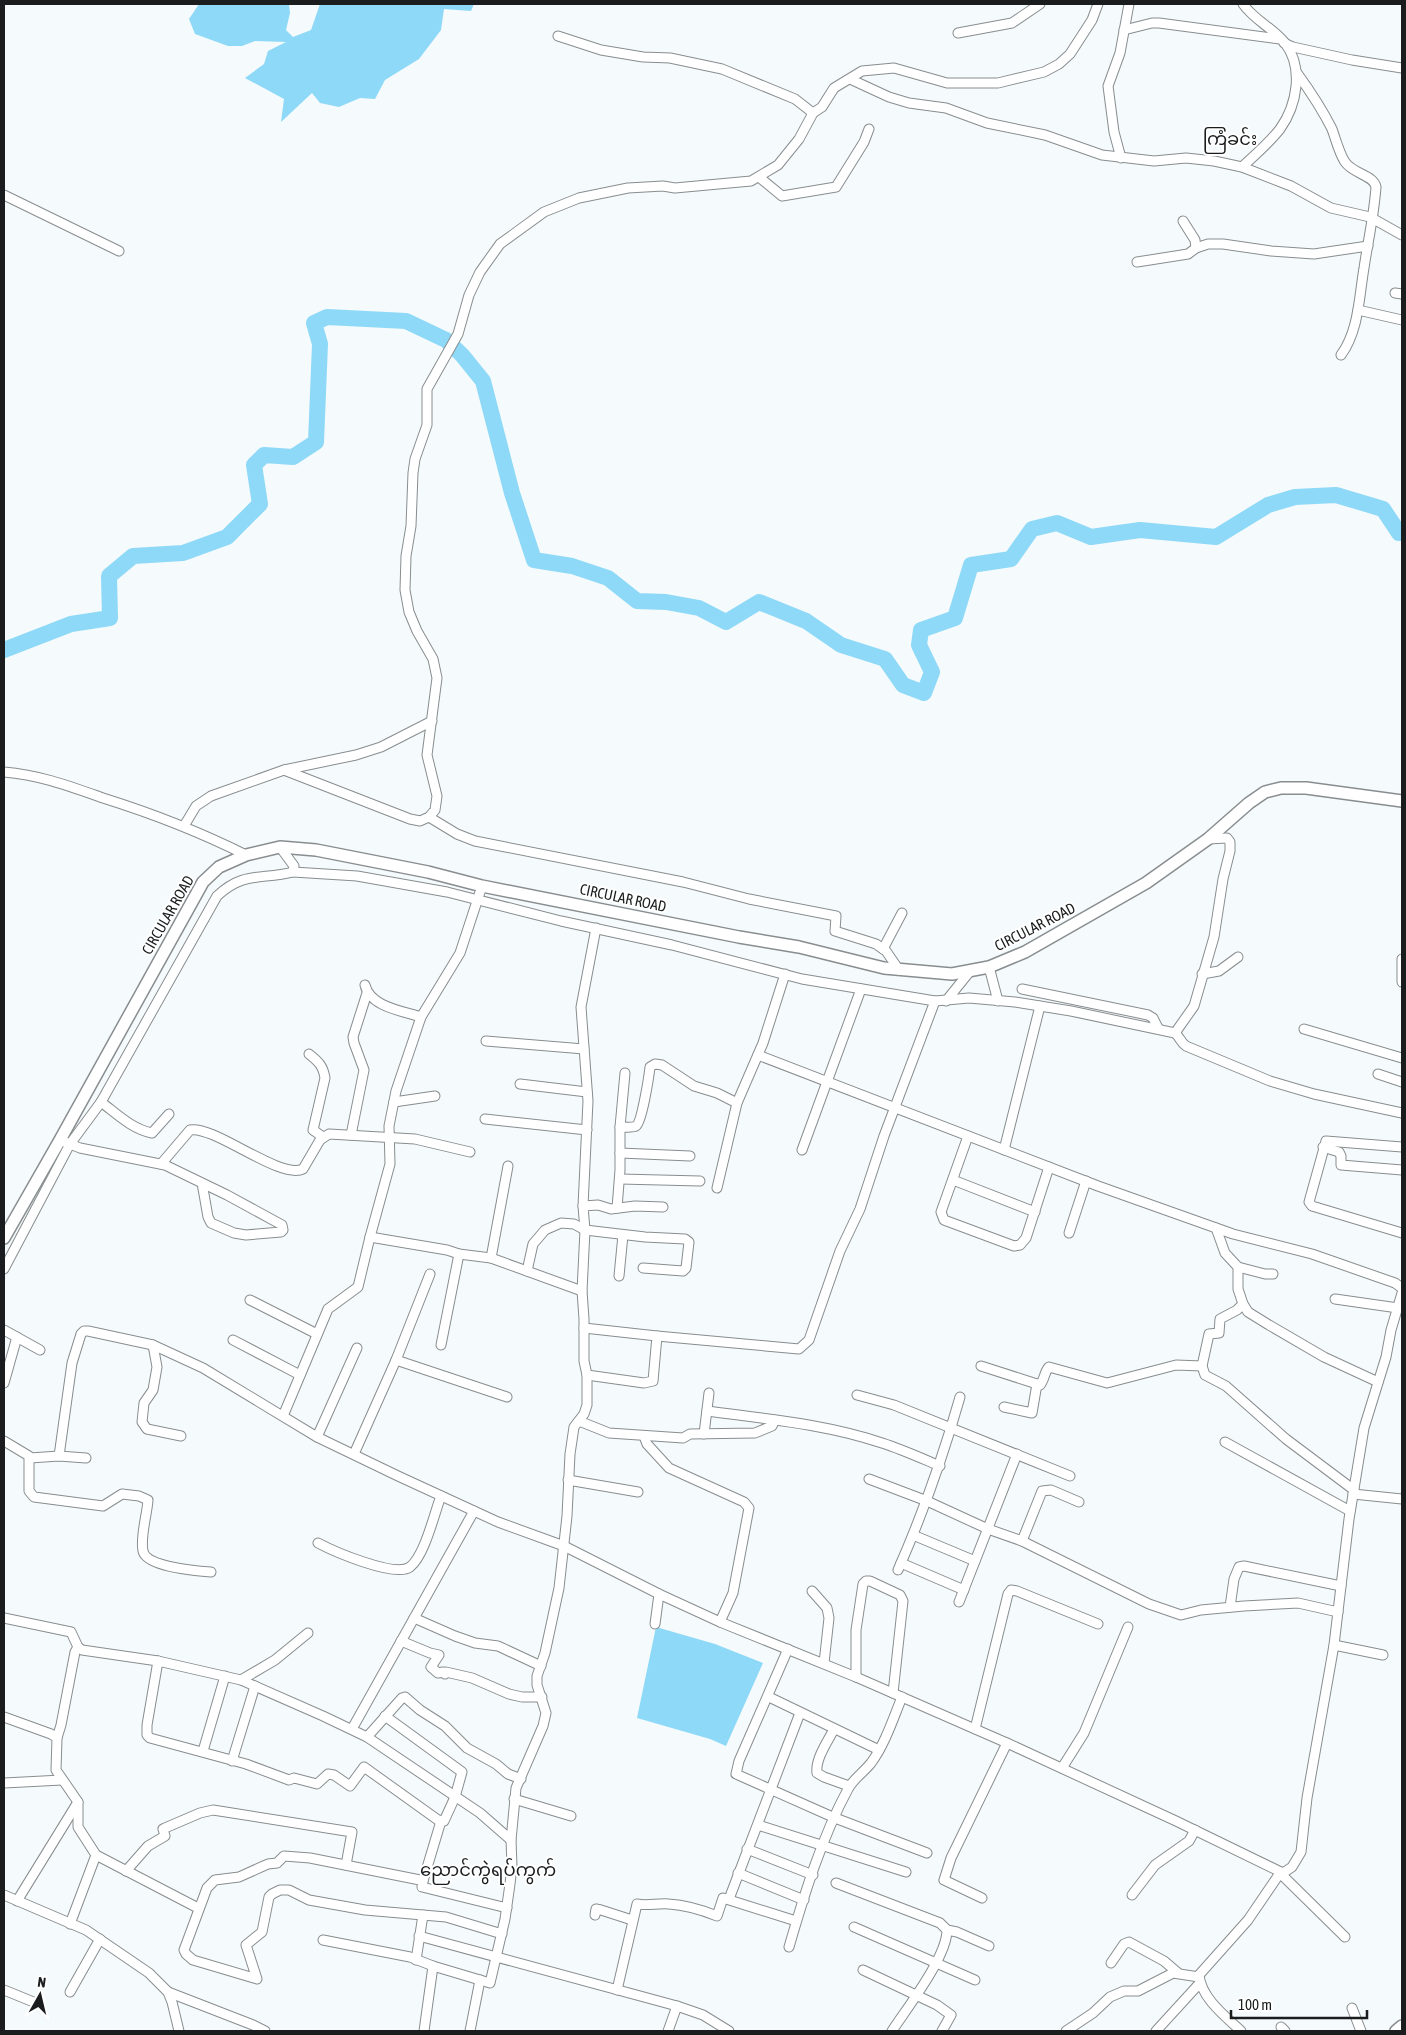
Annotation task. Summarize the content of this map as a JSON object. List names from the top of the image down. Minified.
{"streets":{"main road":["CIRCULAR ROAD"]},"districts":["ကြံခင်း","ညောင်ကွဲရပ်ကွက်"],"scale_bar":"100 m","north":"top"}
